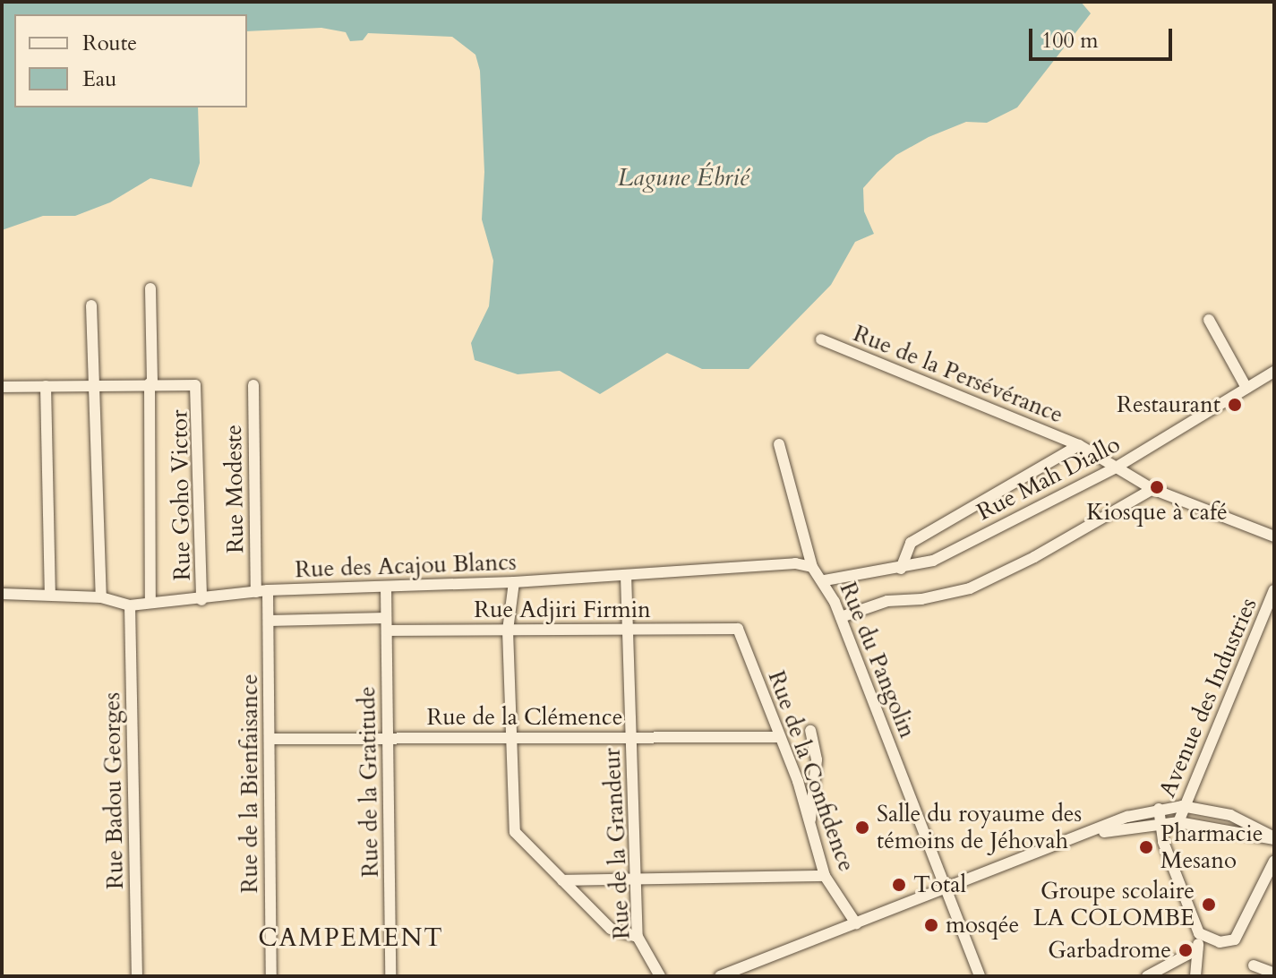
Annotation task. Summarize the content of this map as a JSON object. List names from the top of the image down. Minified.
{"streets":{"street":["Rue de la Persévérance","Rue Mah Diallo","Rue Modeste","Rue Goho Victor","Rue des Acajou Blancs","Rue Adjiri Firmin","Rue du Pangolin","Avenue des Industries","Rue de la Clémence","Rue de la Confidence","Rue de la Gratitude","Rue de la Bienfaisance","Rue Badou Georges","Rue de la Grandeur"]},"crossings":[["Rue de la Persévérance","Rue Mah Diallo"],["Rue Mah Diallo","Rue du Pangolin"],["Rue Modeste","Rue des Acajou Blancs"],["Rue Modeste","Rue de la Bienfaisance"],["Rue Goho Victor","Rue des Acajou Blancs"],["Rue des Acajou Blancs","Rue du Pangolin"],["Rue des Acajou Blancs","Rue de la Gratitude"],["Rue des Acajou Blancs","Rue de la Bienfaisance"],["Rue des Acajou Blancs","Rue Badou Georges"],["Rue des Acajou Blancs","Rue de la Grandeur"],["Rue Adjiri Firmin","Rue de la Confidence"],["Rue Adjiri Firmin","Rue de la Gratitude"],["Rue Adjiri Firmin","Rue de la Bienfaisance"],["Rue Adjiri Firmin","Rue de la Grandeur"],["Rue de la Clémence","Rue de la Confidence"],["Rue de la Clémence","Rue de la Gratitude"],["Rue de la Clémence","Rue de la Bienfaisance"],["Rue de la Clémence","Rue de la Grandeur"]],"districts":["CAMPEMENT"],"water":["Lagune Ébrié"],"places":["Restaurant","Kiosque à café","Salle du royaume des témoins de Jéhovah","Pharmacie Mesano","Total","Groupe scolaire LA COLOMBE","mosqée","Garbadrome"],"legend":["Route","Eau"],"scale_bar":"100 m"}
